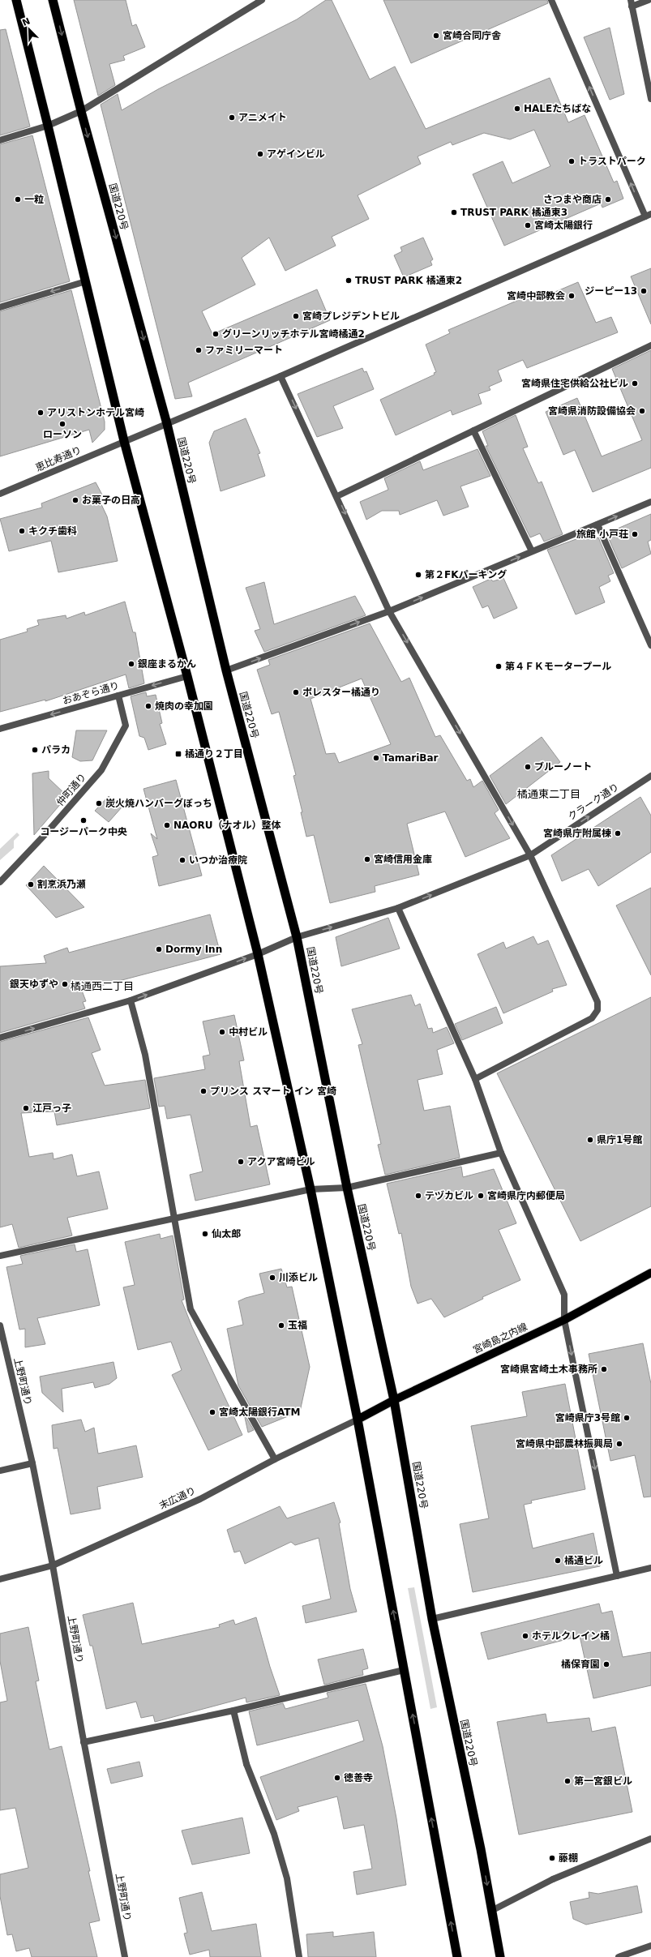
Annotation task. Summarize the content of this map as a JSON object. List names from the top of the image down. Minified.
{"streets":{"highway":["国道220号"],"main road":["宮崎島之内線"],"street":["恵比寿通り","おあぞら通り","仲町通り","クラーク通り","上野町通り","末広通り"]},"crossings":[["国道220号","恵比寿通り"],["国道220号","クラーク通り"],["国道220号","宮崎島之内線"],["おあぞら通り","仲町通り"],["宮崎島之内線","末広通り"],["上野町通り","末広通り"]],"one_way":["おあぞら通り","クラーク通り"],"districts":["橘通東二丁目","橘通西二丁目"],"places":{"other":["宮崎合同庁舎","HALEたちばな","アニメイト","アゲインビル","トラストパーク","一粒","さつまや商店","TRUST PARK 橘通東3","宮崎太陽銀行","TRUST PARK 橘通東2","ジーピー13","宮崎中部教会","宮崎プレジデントビル","グリーンリッチホテル宮崎橘通2","ファミリーマート","宮崎県住宅供給公社ビル","宮崎県消防設備協会","アリストンホテル宮崎","ローソン","お菓子の日高","キクチ歯科","旅館 小戸荘","第２FKパーキング","銀座まるかん","第４ＦＫモータープール","ポレスター橘通り","焼肉の幸加園","パラカ","TamariBar","ブルーノート","炭火焼ハンバーグぼっち","コージーパーク中央","NAORU（ナオル）整体","宮崎県庁附属棟","宮崎信用金庫","いつか治療院","割烹浜乃瀬","Dormy Inn","銀天ゆずや","中村ビル","プリンス スマート イン 宮崎","江戸っ子","県庁1号館","アクア宮崎ビル","テヅカビル","宮崎県庁内郵便局","仙太郎","川添ビル","玉福","宮崎県宮崎土木事務所","宮崎太陽銀行ATM","宮崎県庁3号館","宮崎県中部農林振興局","橘通ビル","ホテルクレイン橘","橘保育園","徳善寺","第一宮銀ビル","藤棚"],"transit":["橘通り２丁目"]},"north":"top left"}
